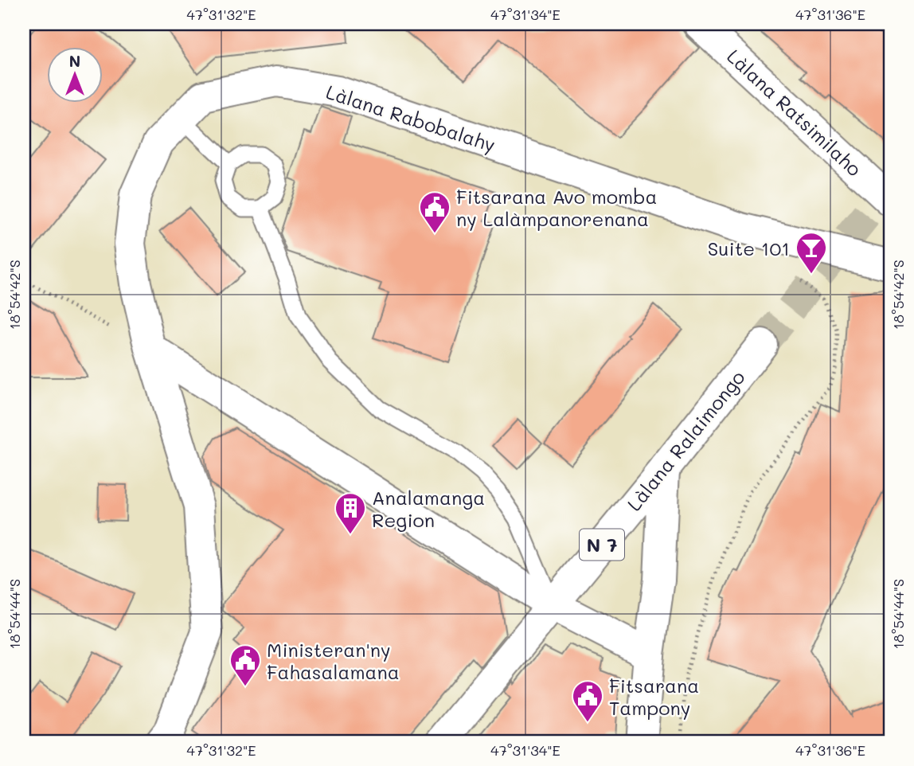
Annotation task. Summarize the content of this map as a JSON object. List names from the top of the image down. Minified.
{"streets":{"street":["Làlana Ratsimilaho","Làlana Rabobalahy","Làlana Ralaimongo","N 7"]},"places":{"public building":["Fitsarana Avo momba ny Lalàmpanorenana","Ministeran'ny Fahasalamana","Fitsarana Tampony"],"bar":["Suite 101"],"building":["Analamanga Region"]},"north":"top","coordinates":["47°31'32\"E","47°31'34\"E","47°31'36\"E","18°54'42\"S","18°54'44\"S"]}
